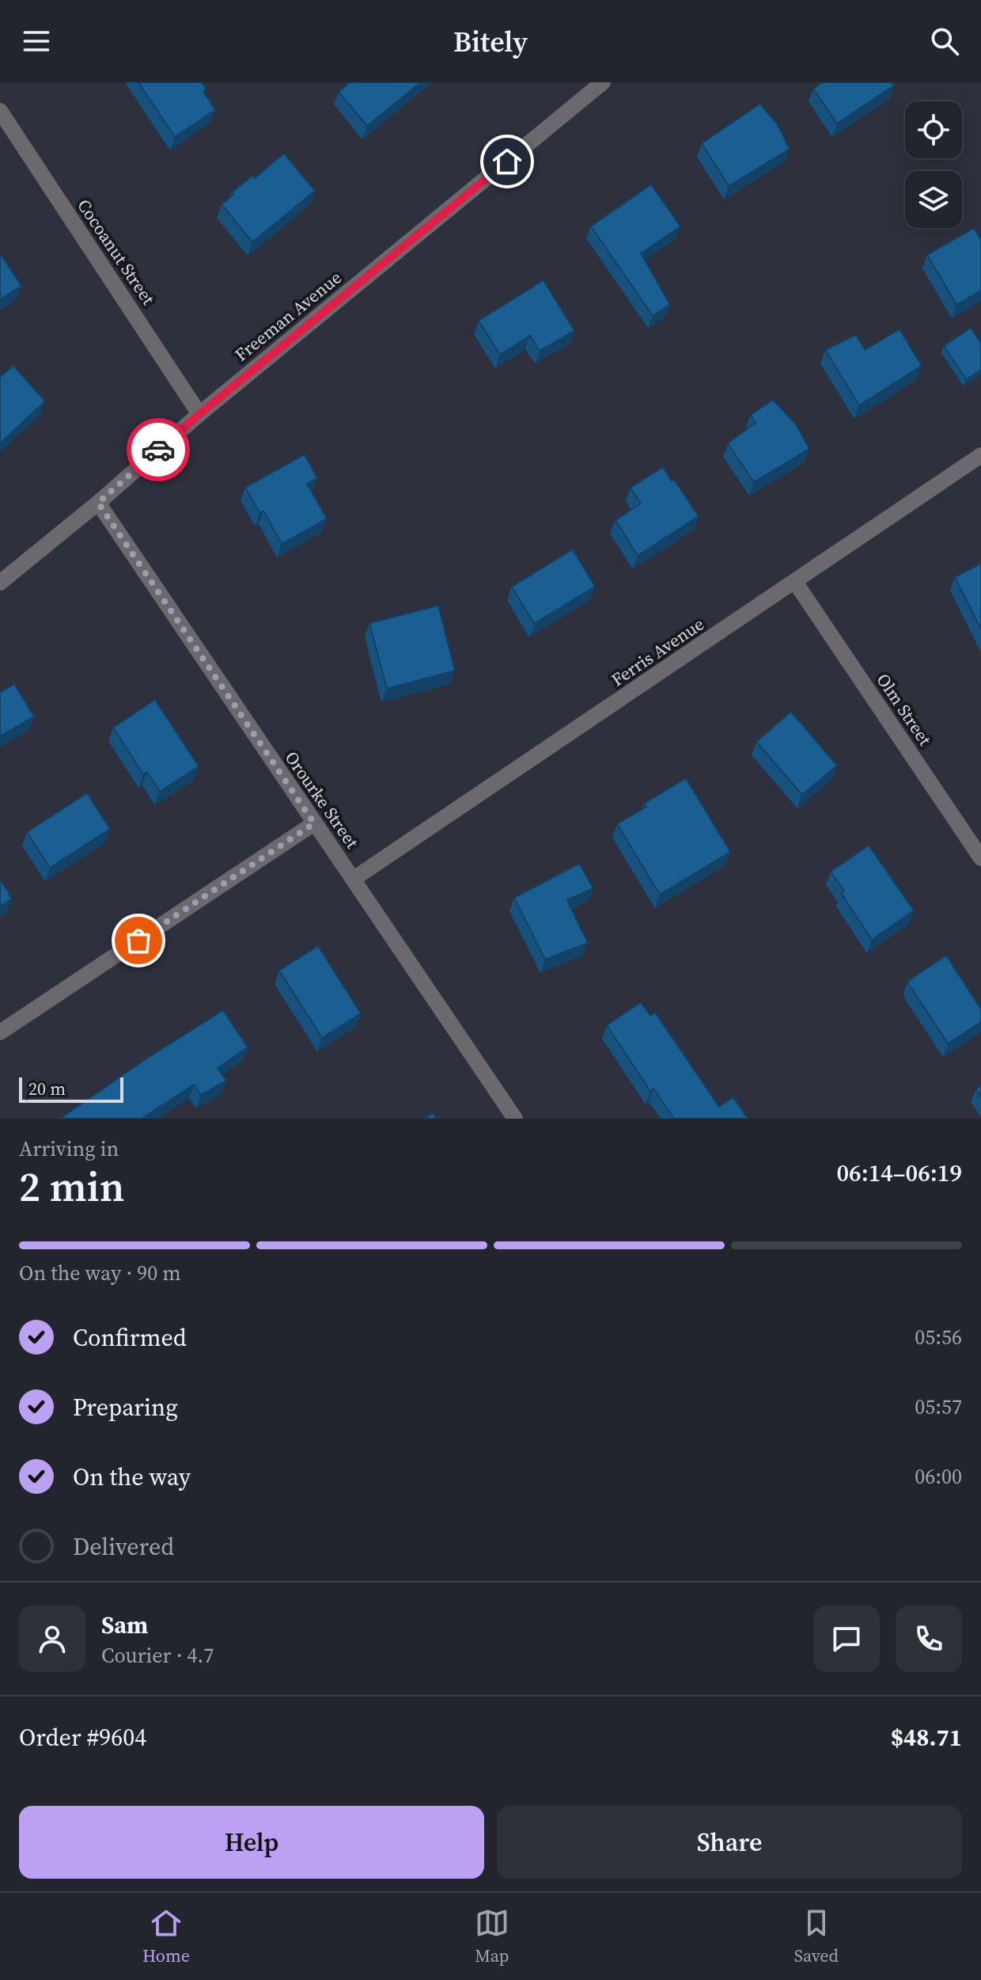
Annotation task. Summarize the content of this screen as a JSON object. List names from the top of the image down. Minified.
{"streets":{"street":["Cocoanut Street","Freeman Avenue","Ferris Avenue","Olm Street","Orourke Street"]},"crossings":[["Cocoanut Street","Freeman Avenue"],["Freeman Avenue","Orourke Street"],["Ferris Avenue","Olm Street"],["Ferris Avenue","Orourke Street"]],"scale_bar":"20 m","page":{"header":"Bitely","scale":"20 m","heading":["2 min","Arriving in","06:14–06:19"],"panel":["Sam","Courier · 4.7","Order #9604","$48.71"],"bar":"On the way · 90 m","list":[["Confirmed","05:56"],["Preparing","05:57"],["On the way","06:00"],"Delivered"],"buttons":["Help","Share"],"tabs":["Home","Map","Saved"]}}
